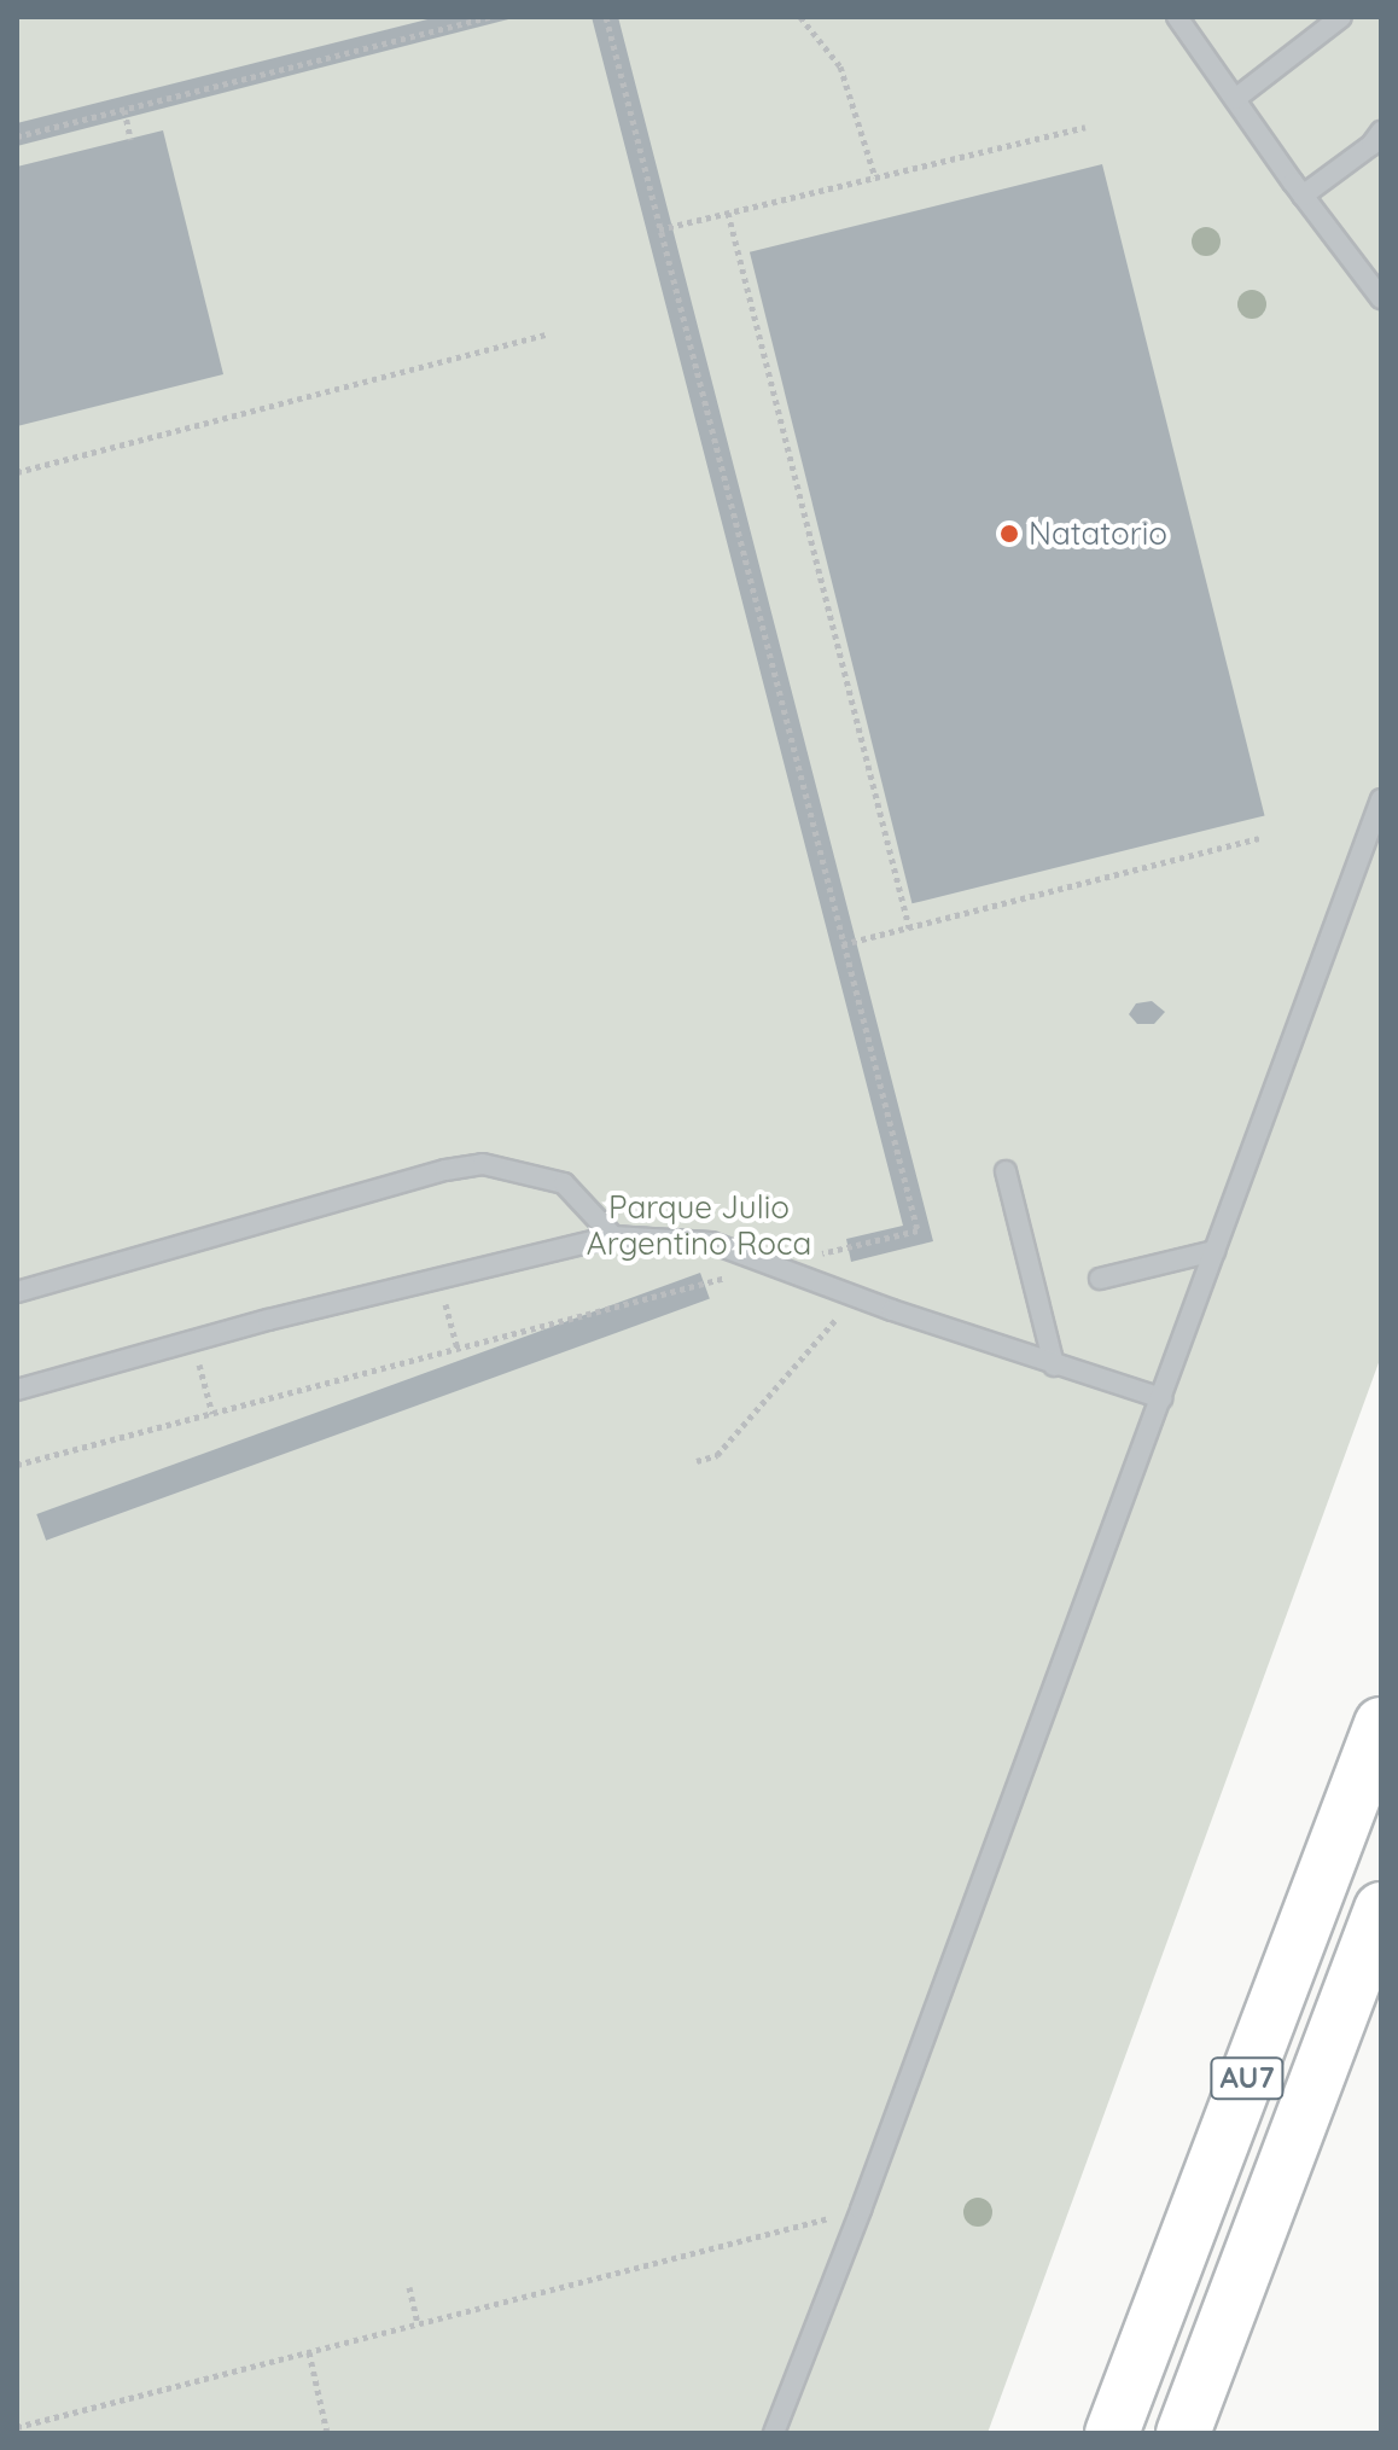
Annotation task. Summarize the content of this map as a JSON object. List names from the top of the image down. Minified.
{"streets":{"highway":["AU7"]},"parks":["Parque Julio Argentino Roca"],"places":["Natatorio"]}
